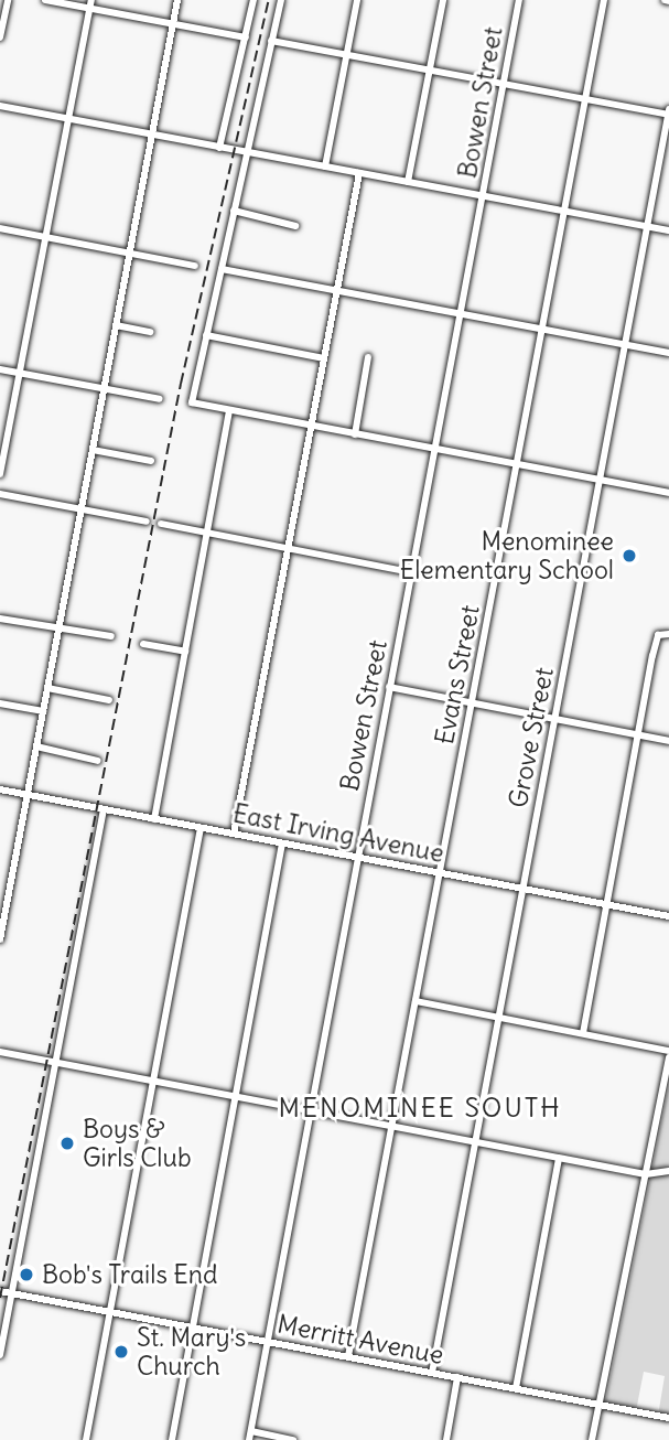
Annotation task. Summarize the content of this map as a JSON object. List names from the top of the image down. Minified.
{"streets":{"street":["Bowen Street","Evans Street","Grove Street","East Irving Avenue","Merritt Avenue"]},"crossings":[["Bowen Street","East Irving Avenue"],["Bowen Street","Merritt Avenue"],["Evans Street","East Irving Avenue"],["Evans Street","Merritt Avenue"],["Grove Street","East Irving Avenue"],["Grove Street","Merritt Avenue"]],"districts":["MENOMINEE SOUTH"],"places":["Menominee Elementary School","Boys & Girls Club","Bob's Trails End","St. Mary's Church"]}
